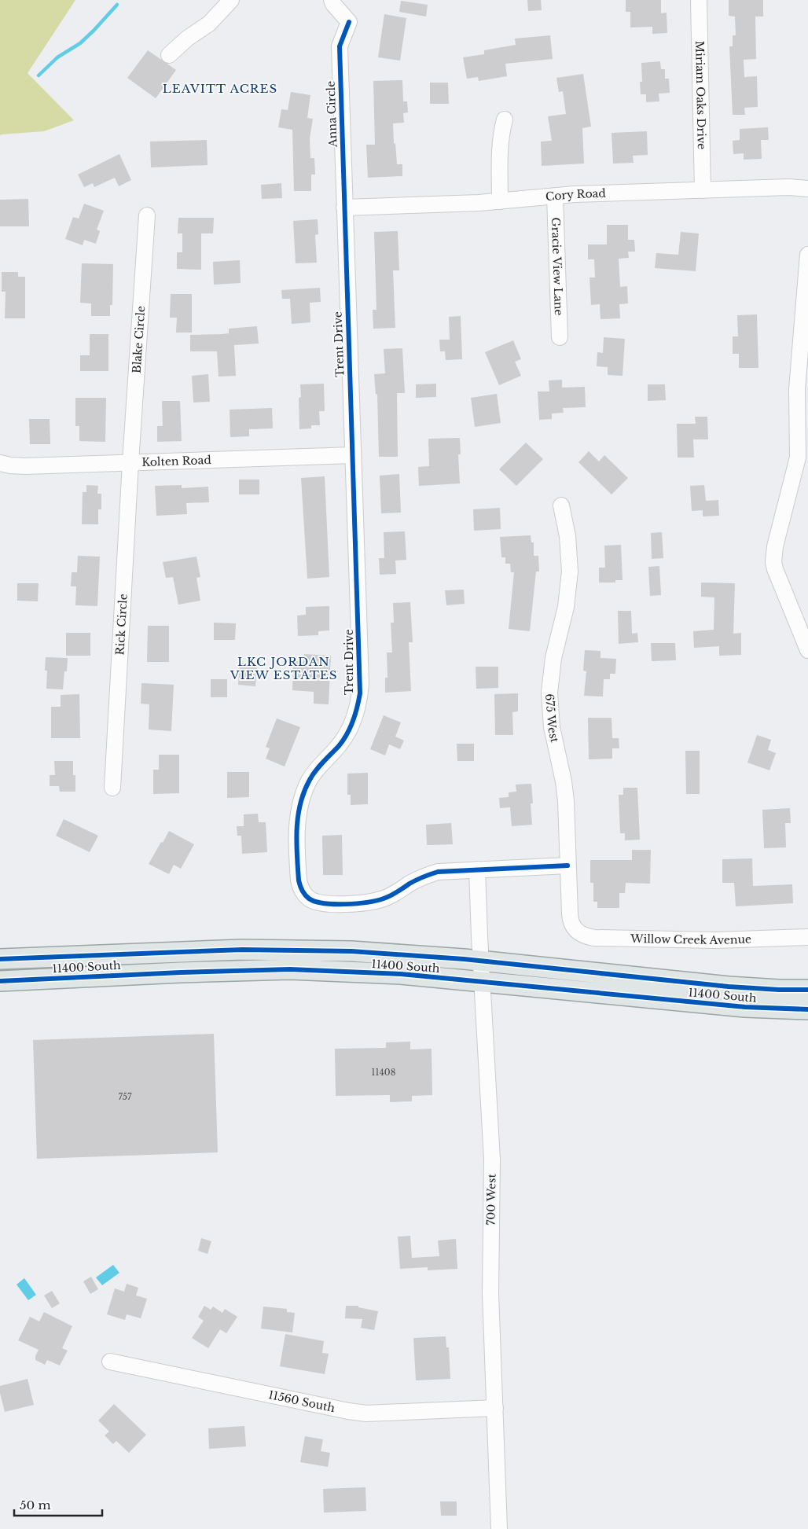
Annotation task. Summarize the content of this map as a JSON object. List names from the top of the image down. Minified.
{"streets":{"main road":["11400 South"],"street":["Miriam Oaks Drive","Anna Circle","Cory Road","Gracie View Lane","Blake Circle","Trent Drive","Kolten Road","Rick Circle","675 West","Willow Creek Avenue","700 West","11560 South"]},"crossings":[["Miriam Oaks Drive","Cory Road"],["Anna Circle","Cory Road"],["Anna Circle","Trent Drive"],["Cory Road","Gracie View Lane"],["Cory Road","Trent Drive"],["Blake Circle","Kolten Road"],["Blake Circle","Rick Circle"],["Trent Drive","Kolten Road"],["Trent Drive","675 West"],["Trent Drive","700 West"],["Kolten Road","Rick Circle"],["675 West","Willow Creek Avenue"],["11400 South","700 West"],["700 West","11560 South"]],"districts":["LEAVITT ACRES","LKC JORDAN VIEW ESTATES"],"house_numbers":["11408","757"],"scale_bar":"50 m"}
